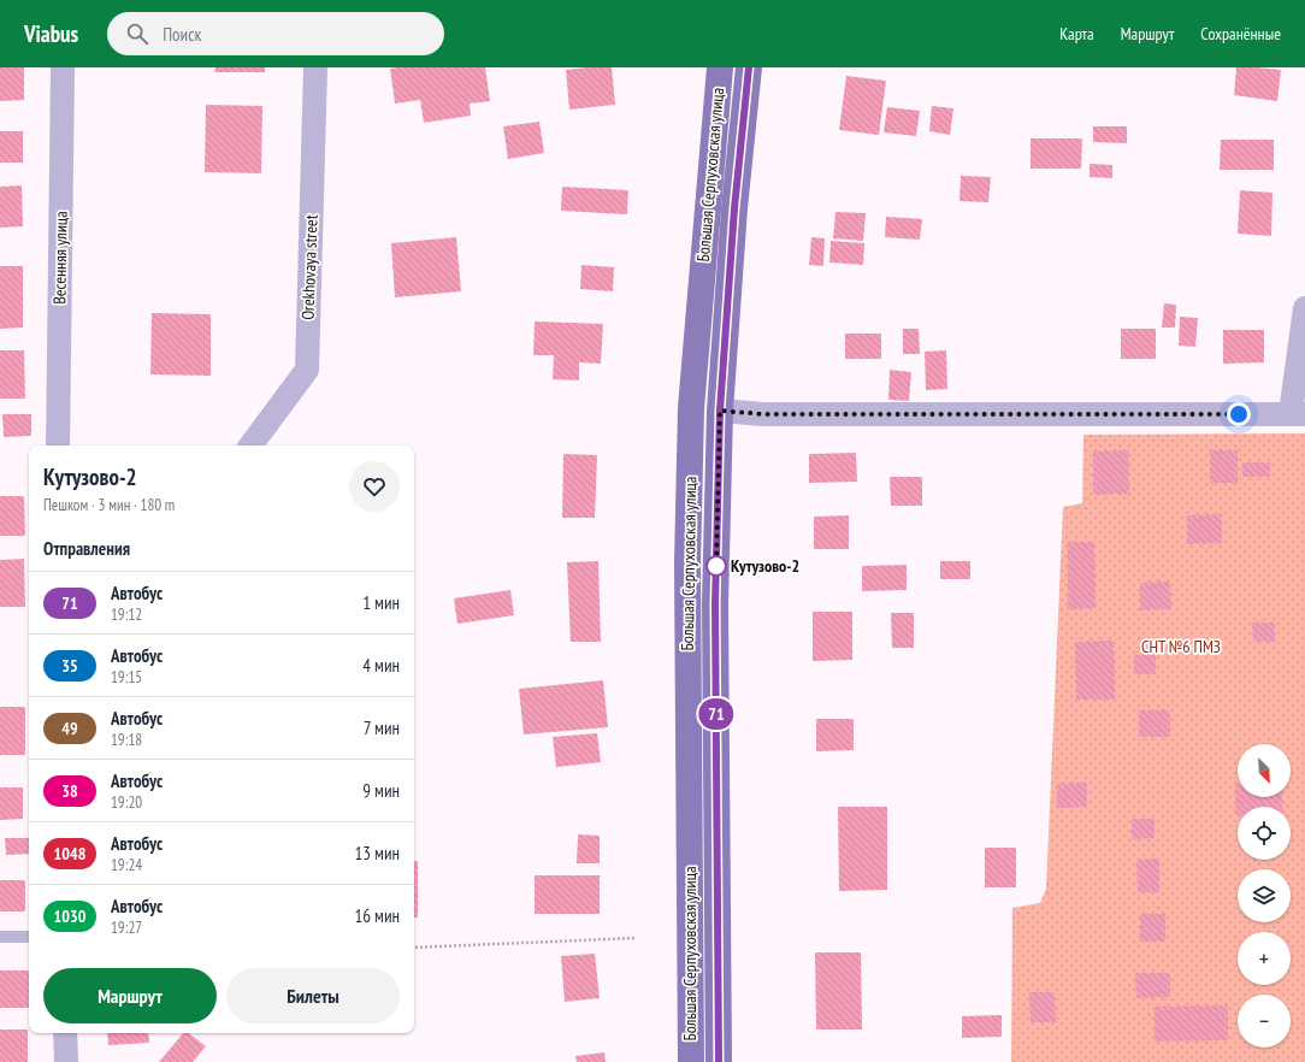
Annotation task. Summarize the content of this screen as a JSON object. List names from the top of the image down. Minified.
{"streets":{"main road":["Большая Серпуховская улица"],"street":["Весенняя улица","Orekhovaya street"]},"parks":["СНТ №6 ПМЗ"],"places":["Кутузово-2"],"lines":["bus line 71"],"north":"bottom right","page":{"header":"Viabus","search":"Поиск","nav":["Карта","Маршрут","Сохранённые"],"on_map":"71","heading":[["Кутузово-2","Пешком · 3 мин · 180 m"],"Отправления"],"list":[{"mark":"71","name":"Автобус","note":"19:12","value":"1 мин"},{"mark":"35","name":"Автобус","note":"19:15","value":"4 мин"},{"mark":"49","name":"Автобус","note":"19:18","value":"7 мин"},{"mark":"38","name":"Автобус","note":"19:20","value":"9 мин"},{"mark":"1048","name":"Автобус","note":"19:24","value":"13 мин"},{"mark":"1030","name":"Автобус","note":"19:27","value":"16 мин"}],"map_buttons":["+","−"],"buttons":["Маршрут","Билеты"]}}
